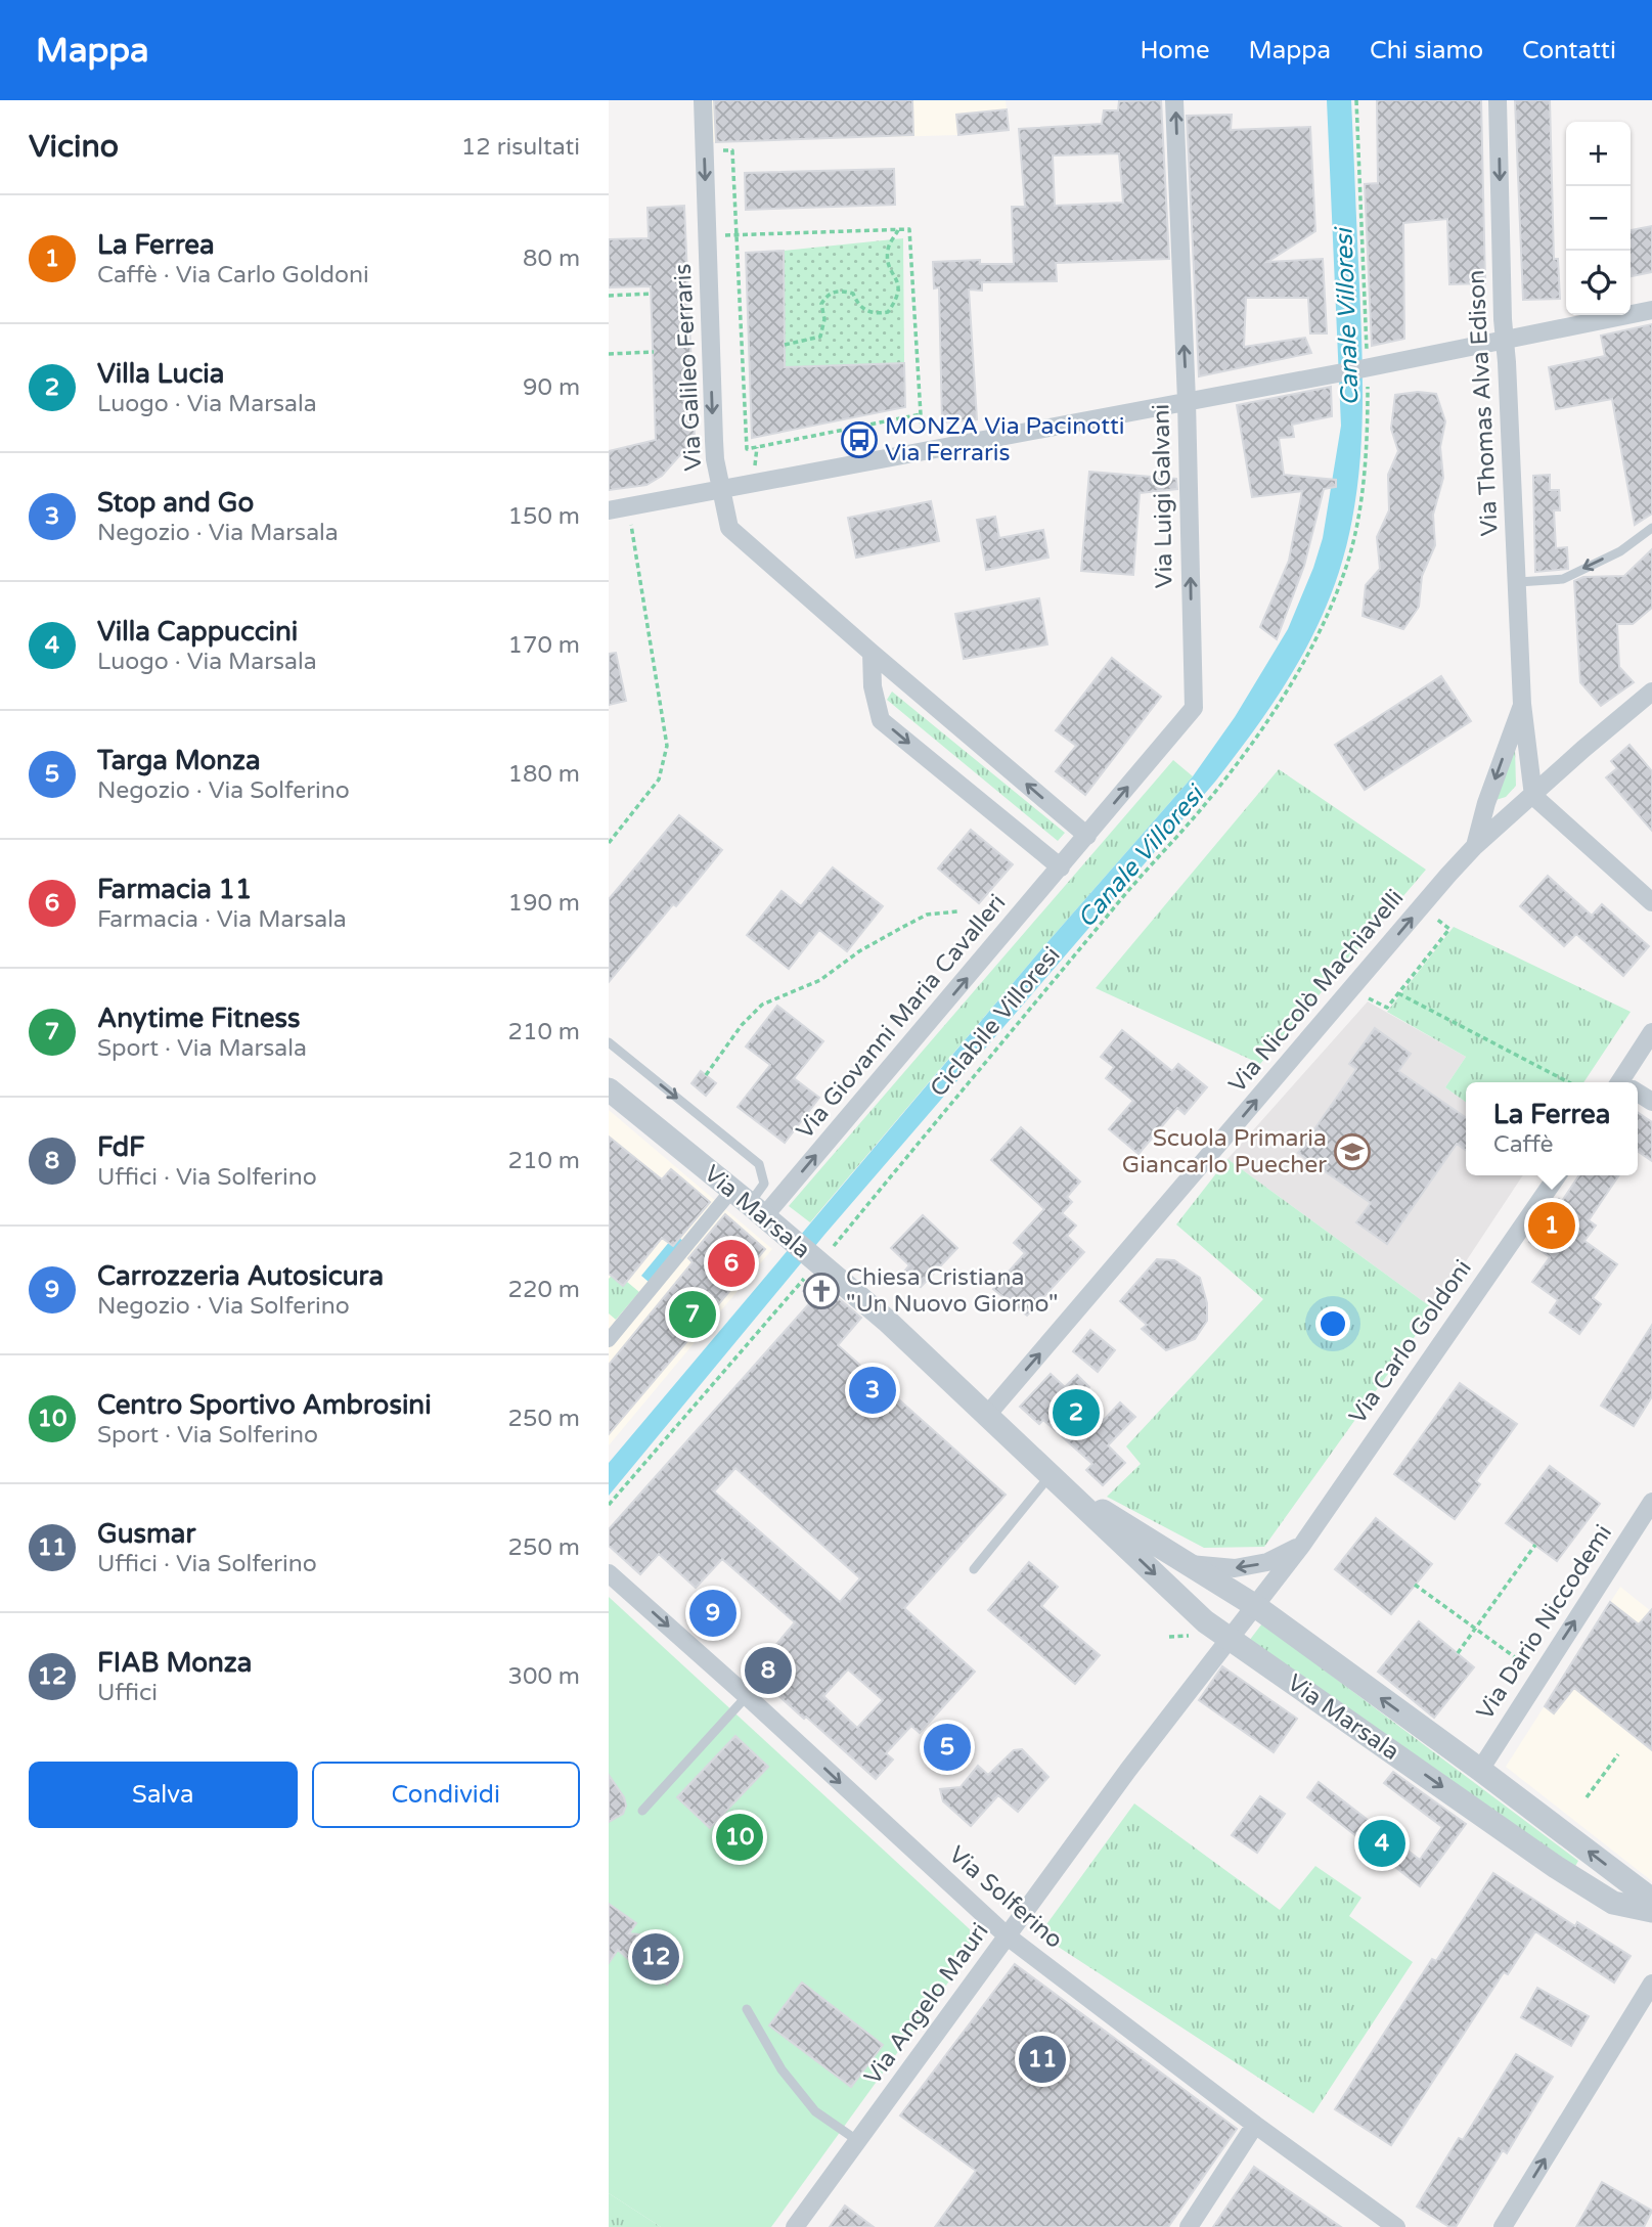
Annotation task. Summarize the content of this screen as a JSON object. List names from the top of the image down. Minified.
{"streets":{"street":["Via Galileo Ferraris","Via Thomas Alva Edison","Via Luigi Galvani","Via Niccolò Machiavelli","Via Giovanni Maria Cavalleri","Via Marsala","Via Carlo Goldoni","Via Dario Niccodemi","Via Solferino","Via Angelo Mauri"],"path":["Ciclabile Villoresi"]},"crossings":[["Via Galileo Ferraris","Via Luigi Galvani"],["Via Galileo Ferraris","Via Giovanni Maria Cavalleri"],["Via Thomas Alva Edison","Via Niccolò Machiavelli"],["Via Luigi Galvani","Via Giovanni Maria Cavalleri"],["Via Niccolò Machiavelli","Via Marsala"],["Via Giovanni Maria Cavalleri","Via Marsala"],["Ciclabile Villoresi","Via Marsala"],["Via Marsala","Via Carlo Goldoni"],["Via Marsala","Via Dario Niccodemi"],["Via Marsala","Via Angelo Mauri"],["Via Carlo Goldoni","Via Angelo Mauri"],["Via Solferino","Via Angelo Mauri"]],"one_way":["Via Thomas Alva Edison","Via Luigi Galvani","Via Niccolò Machiavelli","Via Giovanni Maria Cavalleri","Via Dario Niccodemi","Via Solferino"],"water":["Canale Villoresi"],"places":{"bus stop":["MONZA Via Pacinotti Via Ferraris"],"school or university":["Scuola Primaria Giancarlo Puecher"],"church":["Chiesa Cristiana \"Un Nuovo Giorno\""]},"page":{"header":"Mappa","nav":["Home","Mappa","Chi siamo","Contatti"],"heading":["Vicino","12 risultati"],"map_buttons":["+","−"],"list":[{"mark":"1","name":"La Ferrea","note":"Caffè · Via Carlo Goldoni","value":"80 m"},{"mark":"2","name":"Villa Lucia","note":"Luogo · Via Marsala","value":"90 m"},{"mark":"3","name":"Stop and Go","note":"Negozio · Via Marsala","value":"150 m"},{"mark":"4","name":"Villa Cappuccini","note":"Luogo · Via Marsala","value":"170 m"},{"mark":"5","name":"Targa Monza","note":"Negozio · Via Solferino","value":"180 m"},{"mark":"6","name":"Farmacia 11","note":"Farmacia · Via Marsala","value":"190 m"},{"mark":"7","name":"Anytime Fitness","note":"Sport · Via Marsala","value":"210 m"},{"mark":"8","name":"FdF","note":"Uffici · Via Solferino","value":"210 m"},{"mark":"9","name":"Carrozzeria Autosicura","note":"Negozio · Via Solferino","value":"220 m"},{"mark":"10","name":"Centro Sportivo Ambrosini","note":"Sport · Via Solferino","value":"250 m"},{"mark":"11","name":"Gusmar","note":"Uffici · Via Solferino","value":"250 m"},{"mark":"12","name":"FIAB Monza","note":"Uffici","value":"300 m"}],"popup":["La Ferrea","Caffè"],"pins":["1","6","7","3","2","9","8","5","10","4","12","11"],"buttons":["Salva","Condividi"]}}
